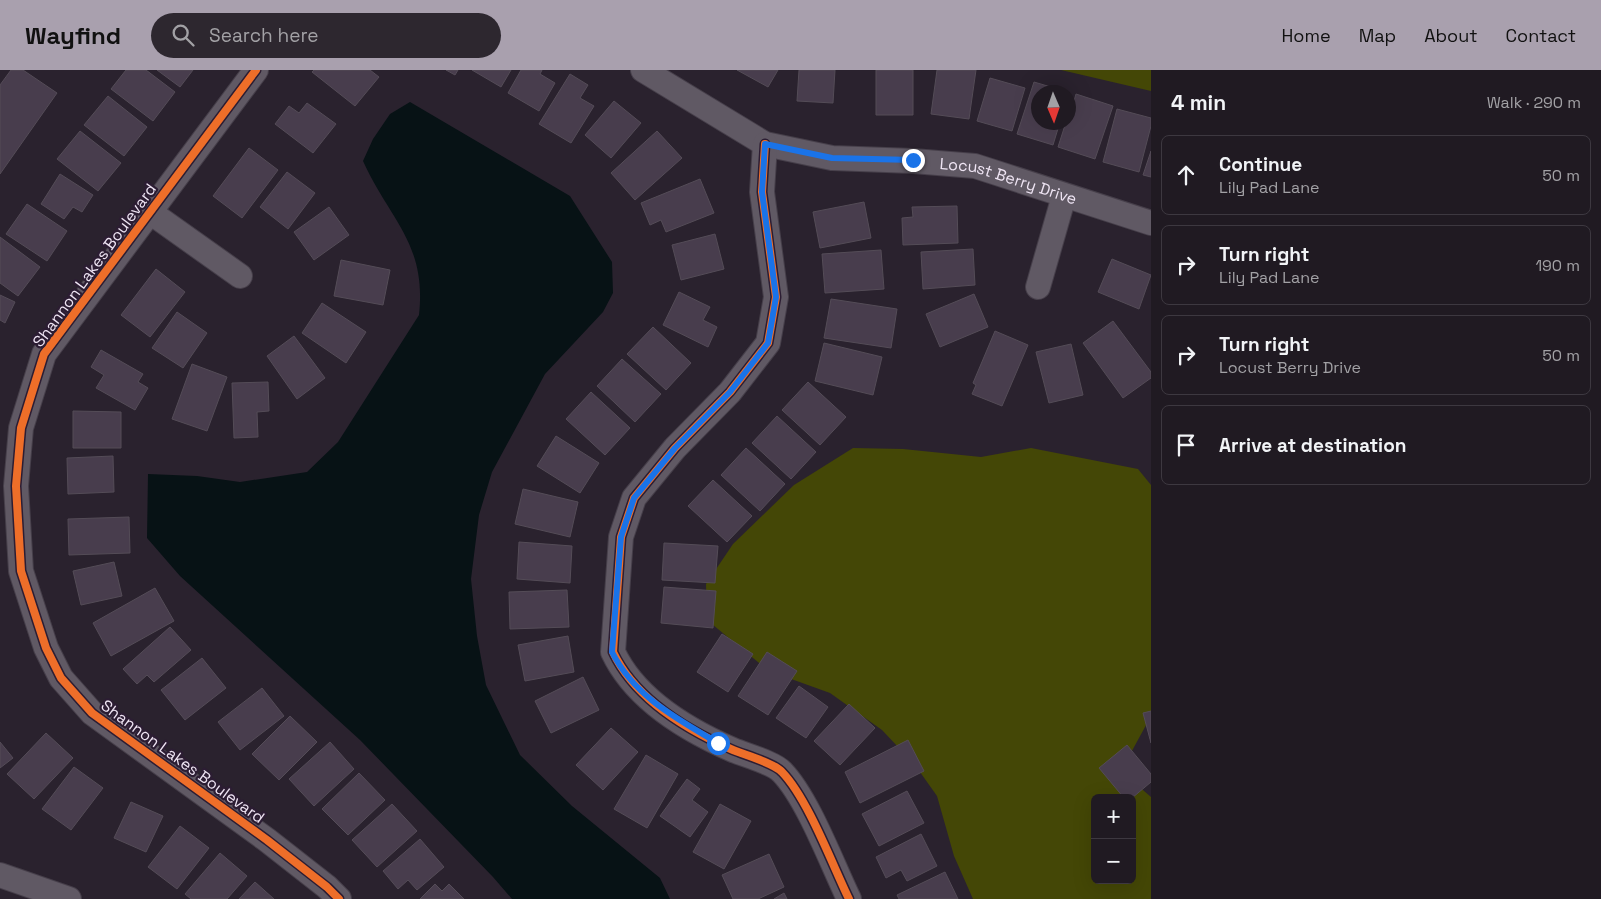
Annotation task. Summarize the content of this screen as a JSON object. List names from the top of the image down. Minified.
{"streets":{"street":["Locust Berry Drive","Shannon Lakes Boulevard"]},"north":"bottom","page":{"header":"Wayfind","search":"Search here","nav":["Home","Map","About","Contact"],"heading":["4 min","Walk · 290 m"],"list":[["Continue","Lily Pad Lane","50 m"],["Turn right","Lily Pad Lane","190 m"],["Turn right","Locust Berry Drive","50 m"],"Arrive at destination"],"map_buttons":["+","−"]}}
